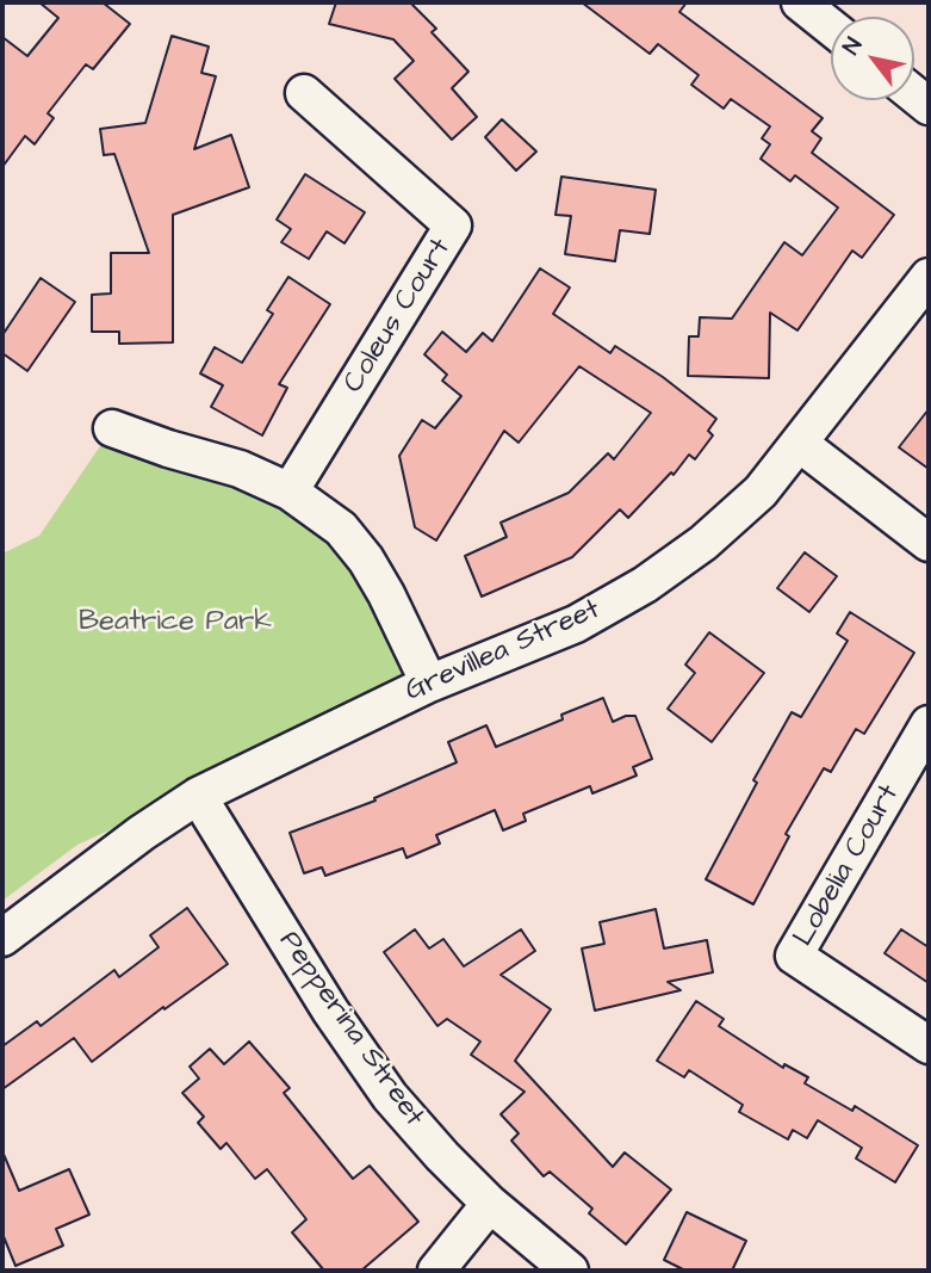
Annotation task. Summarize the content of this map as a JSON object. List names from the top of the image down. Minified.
{"streets":{"street":["Coleus Court","Grevillea Street","Lobelia Court","Pepperina Street"]},"crossings":[["Grevillea Street","Pepperina Street"]],"parks":["Beatrice Park"],"north":"top left"}
